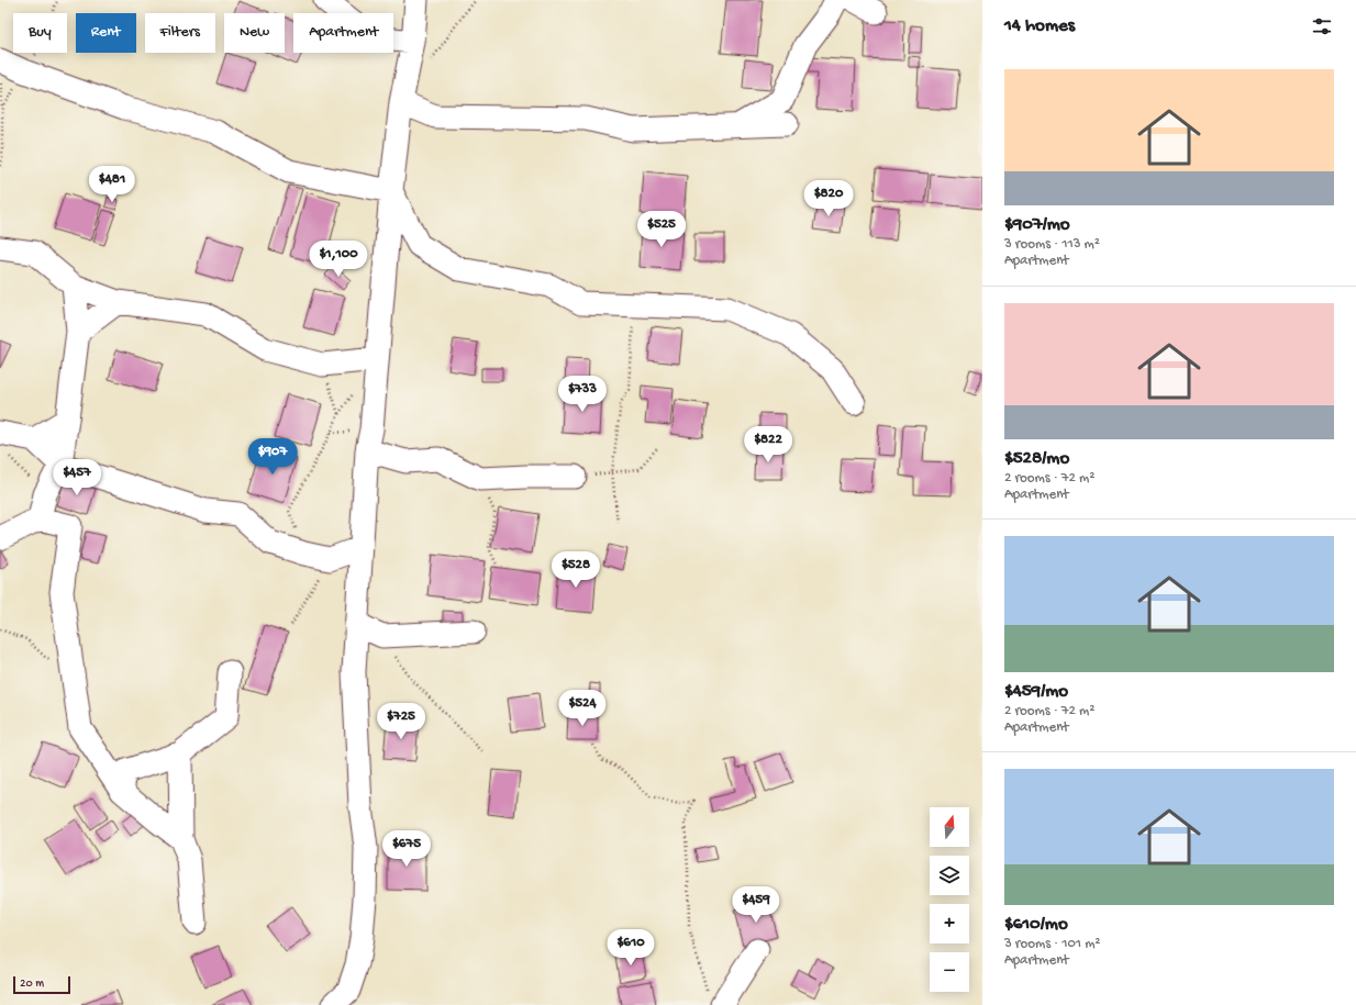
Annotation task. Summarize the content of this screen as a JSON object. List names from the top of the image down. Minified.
{"scale_bar":"20 m","north":"top","page":{"heading":"14 homes","chip":["Buy","Rent","Filters","New","Apartment"],"list":[{"name":"$907/mo","note":"3 rooms · 113 m² · Apartment"},{"name":"$528/mo","note":"2 rooms · 72 m² · Apartment"},{"name":"$459/mo","note":"2 rooms · 72 m² · Apartment"},{"name":"$610/mo","note":"3 rooms · 101 m² · Apartment"}],"price":["$481","$820","$525","$1,100","$733","$822","$907","$457","$528","$524","$725","$675","$459","$610"],"map_buttons":["+","−"],"scale":"20 m"}}
